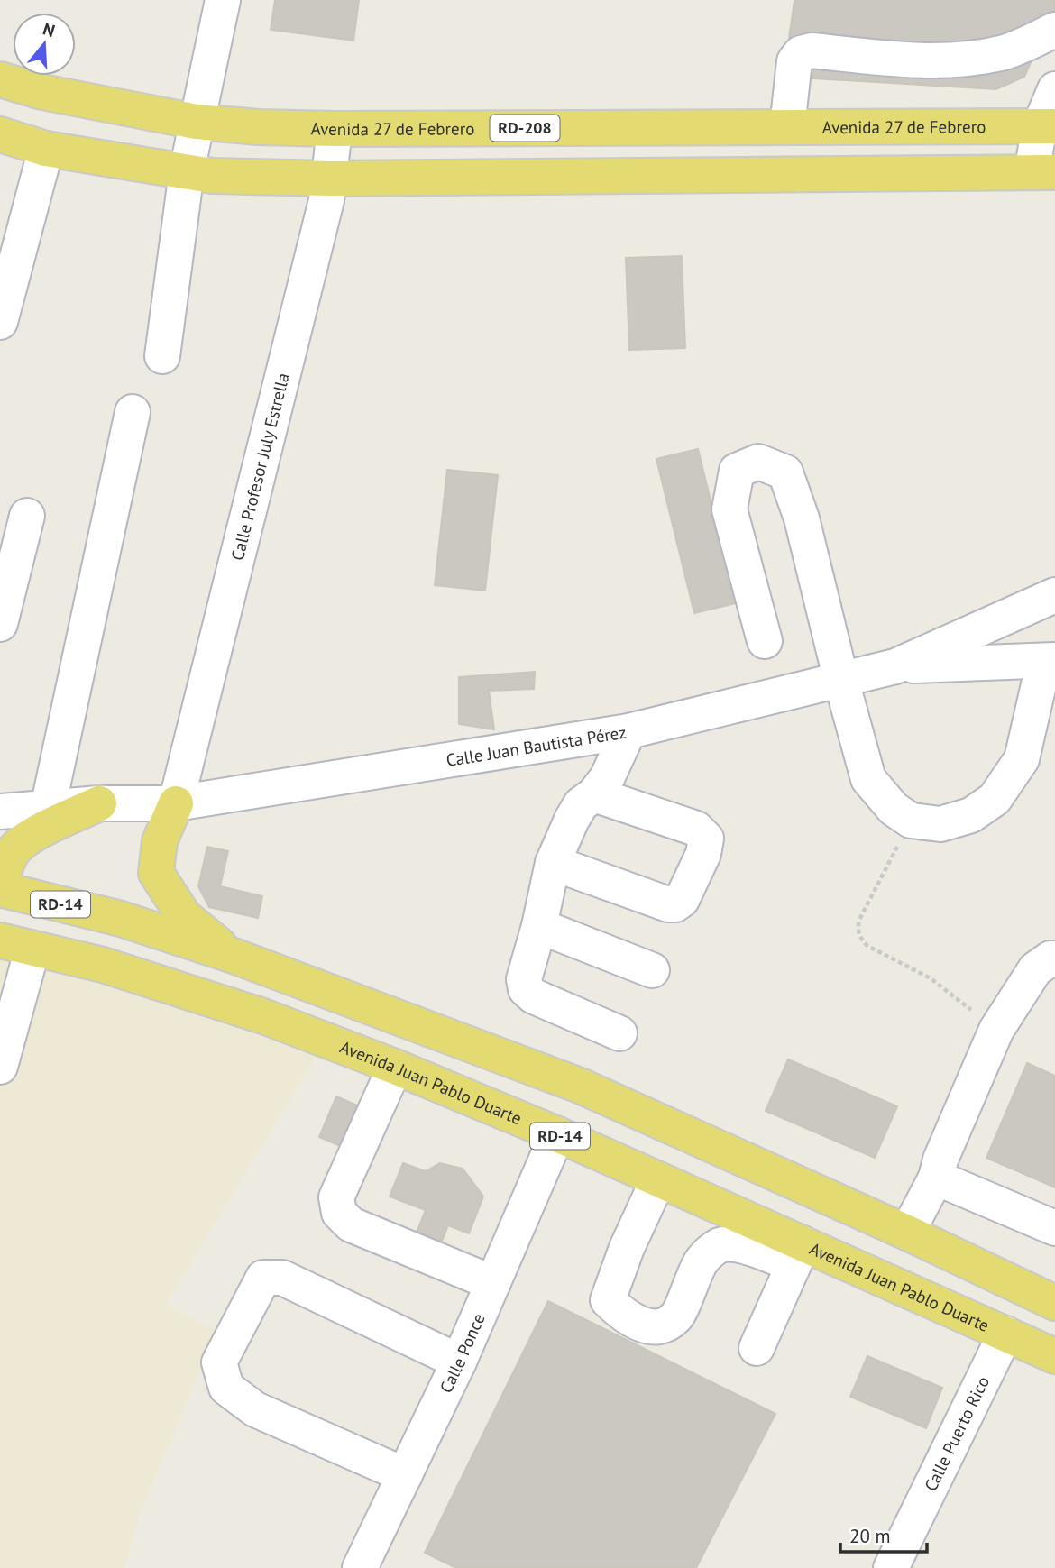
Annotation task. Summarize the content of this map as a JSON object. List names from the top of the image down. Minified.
{"streets":{"main road":["Avenida 27 de Febrero","RD-208","RD-14","Avenida Juan Pablo Duarte"],"street":["Calle Profesor July Estrella","Calle Juan Bautista Pérez","Calle Ponce","Calle Puerto Rico"]},"crossings":[["Avenida 27 de Febrero","Calle Profesor July Estrella"],["Calle Profesor July Estrella","Calle Juan Bautista Pérez"],["Avenida Juan Pablo Duarte","Calle Ponce"],["Avenida Juan Pablo Duarte","Calle Puerto Rico"]],"scale_bar":"20 m","north":"top"}
